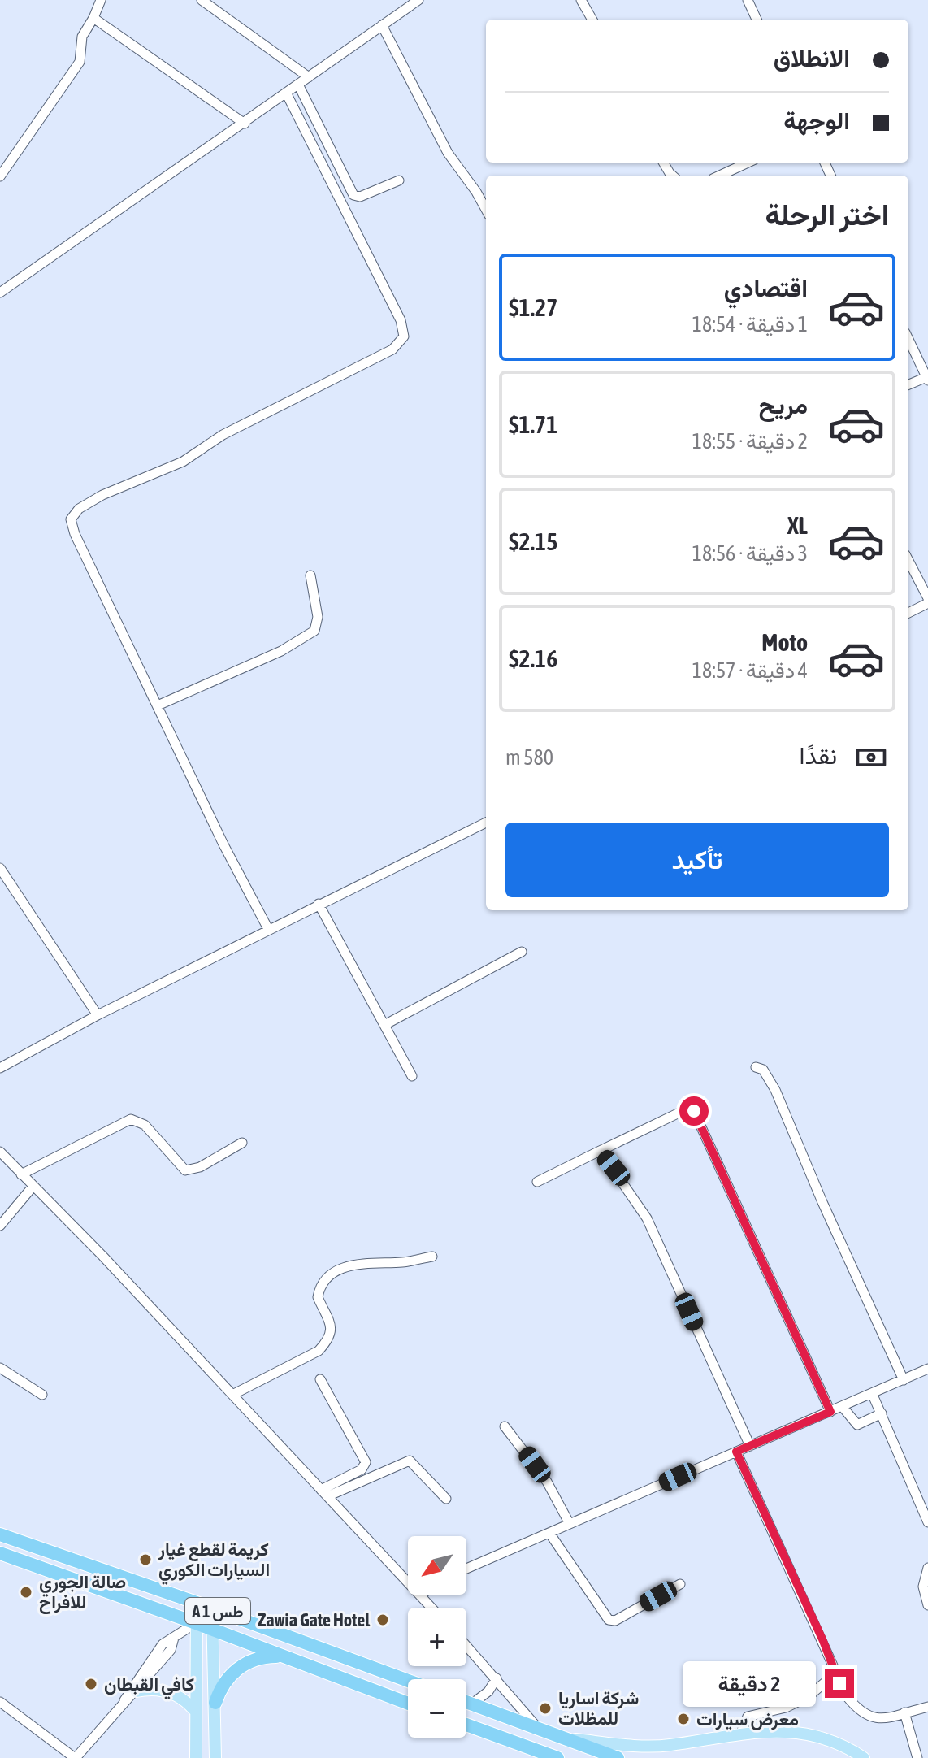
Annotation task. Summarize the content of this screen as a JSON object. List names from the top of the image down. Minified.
{"streets":{"highway":["A 1 طس"]},"places":["كريمة لقطع غيار السيارات الكوري","صالة الجوري للافراح","Zawia Gate Hotel","كافي القبطان","شركة اساريا للمظلات","معرض سيارات"],"north":"bottom left","page":{"banner":["الانطلاق","الوجهة"],"heading":"اختر الرحلة","list":[{"name":"اقتصادي","note":"1 دقيقة · 18:54","value":"$1.27"},{"name":"مريح","note":"2 دقيقة · 18:55","value":"$1.71"},{"name":"XL","note":"3 دقيقة · 18:56","value":"$2.15"},{"name":"Moto","note":"4 دقيقة · 18:57","value":"$2.16"}],"pay":["نقدًا","580 m"],"buttons":"تأكيد","map_buttons":["+","−"],"bubble":"2 دقيقة"}}
